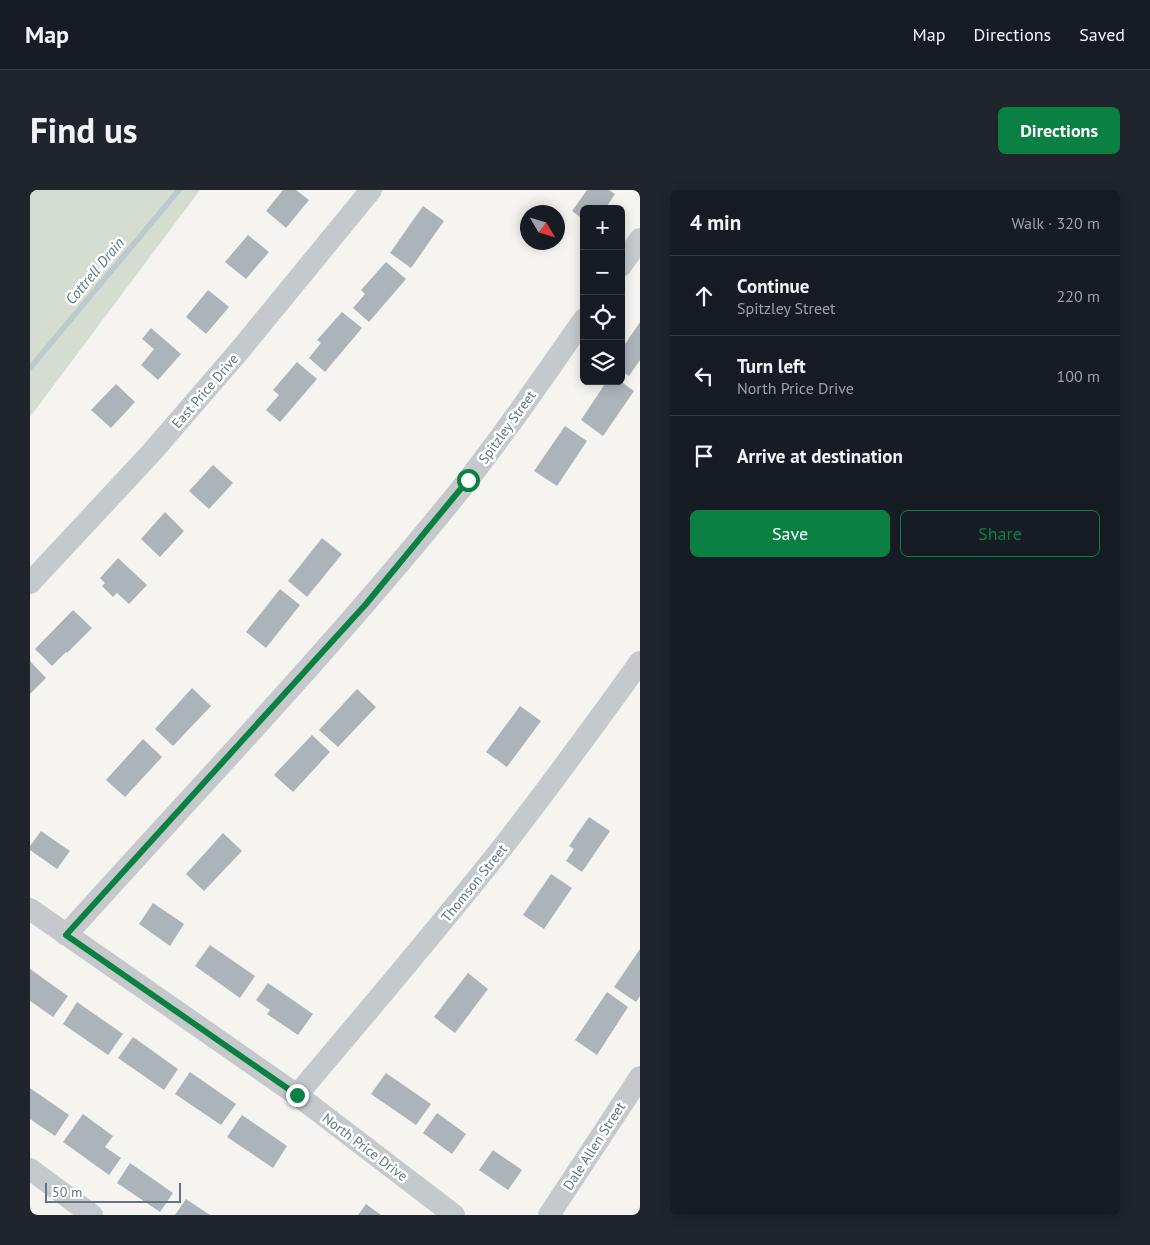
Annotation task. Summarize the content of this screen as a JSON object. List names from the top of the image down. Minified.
{"streets":{"street":["East Price Drive","Spitzley Street","Thomson Street","Dale Allen Street","North Price Drive"]},"crossings":[["Spitzley Street","North Price Drive"],["Thomson Street","North Price Drive"]],"water":["Cottrell Drain"],"scale_bar":"50 m","north":"bottom right","page":{"header":"Map","nav":["Map","Directions","Saved"],"title":"Find us","buttons":["Directions",["Save","Share"]],"heading":["4 min","Walk · 320 m"],"map_buttons":["+","−"],"list":[["Continue","Spitzley Street","220 m"],["Turn left","North Price Drive","100 m"],"Arrive at destination"],"scale":"50 m"}}
